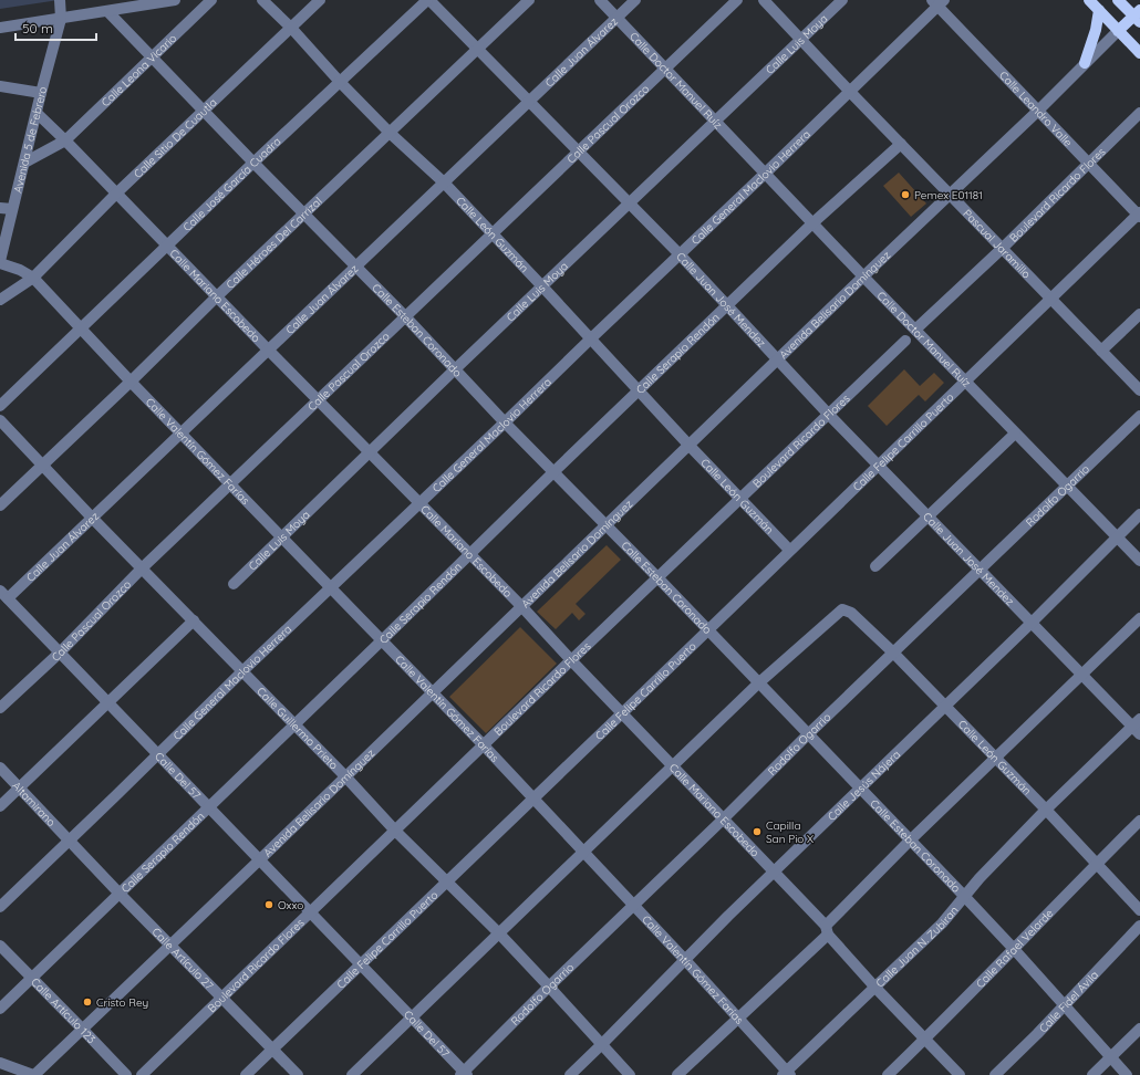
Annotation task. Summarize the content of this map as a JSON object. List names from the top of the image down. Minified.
{"streets":{"street":["Calle Luis Moya","Calle Juan Álvarez","Calle Leona Vicario","Calle Doctor Manuel Ruíz","Calle Leandro Valle","Calle Pascual Orozco","Calle Sitio De Cuautla","Avenida 5 de Febrero","Calle José García Cuadra","Calle General Maclovio Herrera","Boulevard Ricardo Flores","Calle León Guzmán","Calle Héroes Del Carrizal","Pascual Jaramillo","Calle Mariano Escobedo","Calle Juan José Mendez","Avenida Belisario Domínguez","Calle Esteban Coronado","Calle Serapio Rendón","Calle Felipe Carrillo Puerto","Calle Valentín Gómez Farías","Rodolfo Ogarrio","Calle Guillermo Prieto","Calle Del 57","Calle Jesús Nájera","Altamirano","Calle Juan N. Zubiran","Calle Rafael Velarde","Calle Artículo 27","Calle Fidel Ávila","Calle Artículo 123"]},"crossings":[["Calle Luis Moya","Calle Doctor Manuel Ruíz"],["Calle Luis Moya","Calle León Guzmán"],["Calle Luis Moya","Pascual Jaramillo"],["Calle Luis Moya","Calle Mariano Escobedo"],["Calle Luis Moya","Calle Juan José Mendez"],["Calle Luis Moya","Calle Esteban Coronado"],["Calle Luis Moya","Calle Valentín Gómez Farías"],["Calle Juan Álvarez","Calle Doctor Manuel Ruíz"],["Calle Juan Álvarez","Calle León Guzmán"],["Calle Juan Álvarez","Calle Mariano Escobedo"],["Calle Juan Álvarez","Calle Juan José Mendez"],["Calle Juan Álvarez","Calle Esteban Coronado"],["Calle Juan Álvarez","Calle Valentín Gómez Farías"],["Calle Juan Álvarez","Calle Guillermo Prieto"],["Calle Juan Álvarez","Calle Del 57"],["Calle Leona Vicario","Avenida 5 de Febrero"],["Calle Leona Vicario","Calle Mariano Escobedo"],["Calle Leona Vicario","Calle Esteban Coronado"],["Calle Doctor Manuel Ruíz","Calle Pascual Orozco"],["Calle Doctor Manuel Ruíz","Calle General Maclovio Herrera"],["Calle Doctor Manuel Ruíz","Boulevard Ricardo Flores"],["Calle Doctor Manuel Ruíz","Avenida Belisario Domínguez"],["Calle Doctor Manuel Ruíz","Calle Serapio Rendón"],["Calle Doctor Manuel Ruíz","Calle Felipe Carrillo Puerto"],["Calle Doctor Manuel Ruíz","Rodolfo Ogarrio"],["Calle Doctor Manuel Ruíz","Calle Jesús Nájera"],["Calle Leandro Valle","Calle General Maclovio Herrera"],["Calle Leandro Valle","Boulevard Ricardo Flores"],["Calle Leandro Valle","Avenida Belisario Domínguez"],["Calle Leandro Valle","Calle Felipe Carrillo Puerto"],["Calle Pascual Orozco","Calle León Guzmán"],["Calle Pascual Orozco","Calle Mariano Escobedo"],["Calle Pascual Orozco","Calle Juan José Mendez"],["Calle Pascual Orozco","Calle Esteban Coronado"],["Calle Pascual Orozco","Calle Valentín Gómez Farías"],["Calle Pascual Orozco","Calle Guillermo Prieto"],["Calle Pascual Orozco","Calle Del 57"],["Calle Sitio De Cuautla","Calle León Guzmán"],["Calle Sitio De Cuautla","Calle Mariano Escobedo"],["Calle Sitio De Cuautla","Calle Esteban Coronado"],["Calle Sitio De Cuautla","Calle Valentín Gómez Farías"],["Avenida 5 de Febrero","Calle Mariano Escobedo"],["Avenida 5 de Febrero","Calle Valentín Gómez Farías"],["Calle José García Cuadra","Calle León Guzmán"],["Calle José García Cuadra","Calle Mariano Escobedo"],["Calle José García Cuadra","Calle Juan José Mendez"],["Calle José García Cuadra","Calle Esteban Coronado"],["Calle José García Cuadra","Calle Valentín Gómez Farías"],["Calle General Maclovio Herrera","Calle León Guzmán"],["Calle General Maclovio Herrera","Pascual Jaramillo"],["Calle General Maclovio Herrera","Calle Mariano Escobedo"],["Calle General Maclovio Herrera","Calle Juan José Mendez"],["Calle General Maclovio Herrera","Calle Esteban Coronado"],["Calle General Maclovio Herrera","Calle Valentín Gómez Farías"],["Calle General Maclovio Herrera","Calle Guillermo Prieto"],["Calle General Maclovio Herrera","Calle Del 57"],["Calle General Maclovio Herrera","Altamirano"],["Calle General Maclovio Herrera","Calle Artículo 27"],["Boulevard Ricardo Flores","Calle León Guzmán"],["Boulevard Ricardo Flores","Pascual Jaramillo"],["Boulevard Ricardo Flores","Calle Mariano Escobedo"],["Boulevard Ricardo Flores","Calle Juan José Mendez"],["Boulevard Ricardo Flores","Calle Esteban Coronado"],["Boulevard Ricardo Flores","Calle Valentín Gómez Farías"],["Boulevard Ricardo Flores","Calle Guillermo Prieto"],["Boulevard Ricardo Flores","Calle Del 57"],["Boulevard Ricardo Flores","Calle Artículo 27"],["Calle León Guzmán","Calle Héroes Del Carrizal"],["Calle León Guzmán","Avenida Belisario Domínguez"],["Calle León Guzmán","Calle Esteban Coronado"],["Calle León Guzmán","Calle Serapio Rendón"],["Calle León Guzmán","Calle Felipe Carrillo Puerto"],["Calle León Guzmán","Rodolfo Ogarrio"],["Calle León Guzmán","Calle Jesús Nájera"],["Calle León Guzmán","Calle Juan N. Zubiran"],["Calle León Guzmán","Calle Rafael Velarde"],["Calle Héroes Del Carrizal","Calle Mariano Escobedo"],["Calle Héroes Del Carrizal","Calle Juan José Mendez"],["Calle Héroes Del Carrizal","Calle Esteban Coronado"],["Calle Héroes Del Carrizal","Calle Valentín Gómez Farías"],["Calle Héroes Del Carrizal","Calle Guillermo Prieto"],["Pascual Jaramillo","Avenida Belisario Domínguez"],["Pascual Jaramillo","Calle Serapio Rendón"],["Pascual Jaramillo","Calle Felipe Carrillo Puerto"],["Calle Mariano Escobedo","Avenida Belisario Domínguez"],["Calle Mariano Escobedo","Calle Serapio Rendón"],["Calle Mariano Escobedo","Calle Felipe Carrillo Puerto"],["Calle Mariano Escobedo","Rodolfo Ogarrio"],["Calle Mariano Escobedo","Calle Jesús Nájera"],["Calle Mariano Escobedo","Calle Juan N. Zubiran"],["Calle Mariano Escobedo","Calle Rafael Velarde"],["Calle Juan José Mendez","Avenida Belisario Domínguez"],["Calle Juan José Mendez","Calle Serapio Rendón"],["Calle Juan José Mendez","Calle Felipe Carrillo Puerto"],["Calle Juan José Mendez","Rodolfo Ogarrio"],["Calle Juan José Mendez","Calle Jesús Nájera"],["Calle Juan José Mendez","Calle Juan N. Zubiran"],["Avenida Belisario Domínguez","Calle Esteban Coronado"],["Avenida Belisario Domínguez","Calle Valentín Gómez Farías"],["Avenida Belisario Domínguez","Calle Guillermo Prieto"],["Avenida Belisario Domínguez","Calle Del 57"],["Avenida Belisario Domínguez","Calle Artículo 27"],["Avenida Belisario Domínguez","Calle Artículo 123"],["Calle Esteban Coronado","Calle Serapio Rendón"],["Calle Esteban Coronado","Calle Felipe Carrillo Puerto"],["Calle Esteban Coronado","Rodolfo Ogarrio"],["Calle Esteban Coronado","Calle Jesús Nájera"],["Calle Esteban Coronado","Calle Juan N. Zubiran"],["Calle Esteban Coronado","Calle Rafael Velarde"],["Calle Esteban Coronado","Calle Fidel Ávila"],["Calle Serapio Rendón","Calle Valentín Gómez Farías"],["Calle Serapio Rendón","Calle Guillermo Prieto"],["Calle Serapio Rendón","Calle Del 57"],["Calle Serapio Rendón","Calle Artículo 27"],["Calle Serapio Rendón","Calle Artículo 123"],["Calle Felipe Carrillo Puerto","Calle Valentín Gómez Farías"],["Calle Felipe Carrillo Puerto","Calle Guillermo Prieto"],["Calle Felipe Carrillo Puerto","Calle Del 57"],["Calle Felipe Carrillo Puerto","Calle Artículo 27"],["Calle Valentín Gómez Farías","Rodolfo Ogarrio"],["Calle Valentín Gómez Farías","Calle Jesús Nájera"],["Calle Valentín Gómez Farías","Calle Juan N. Zubiran"],["Rodolfo Ogarrio","Calle Guillermo Prieto"],["Rodolfo Ogarrio","Calle Del 57"],["Calle Guillermo Prieto","Calle Jesús Nájera"],["Altamirano","Calle Artículo 27"]],"places":["Pemex E01181","Capilla San Pio X","Oxxo","Cristo Rey"],"scale_bar":"50 m"}
